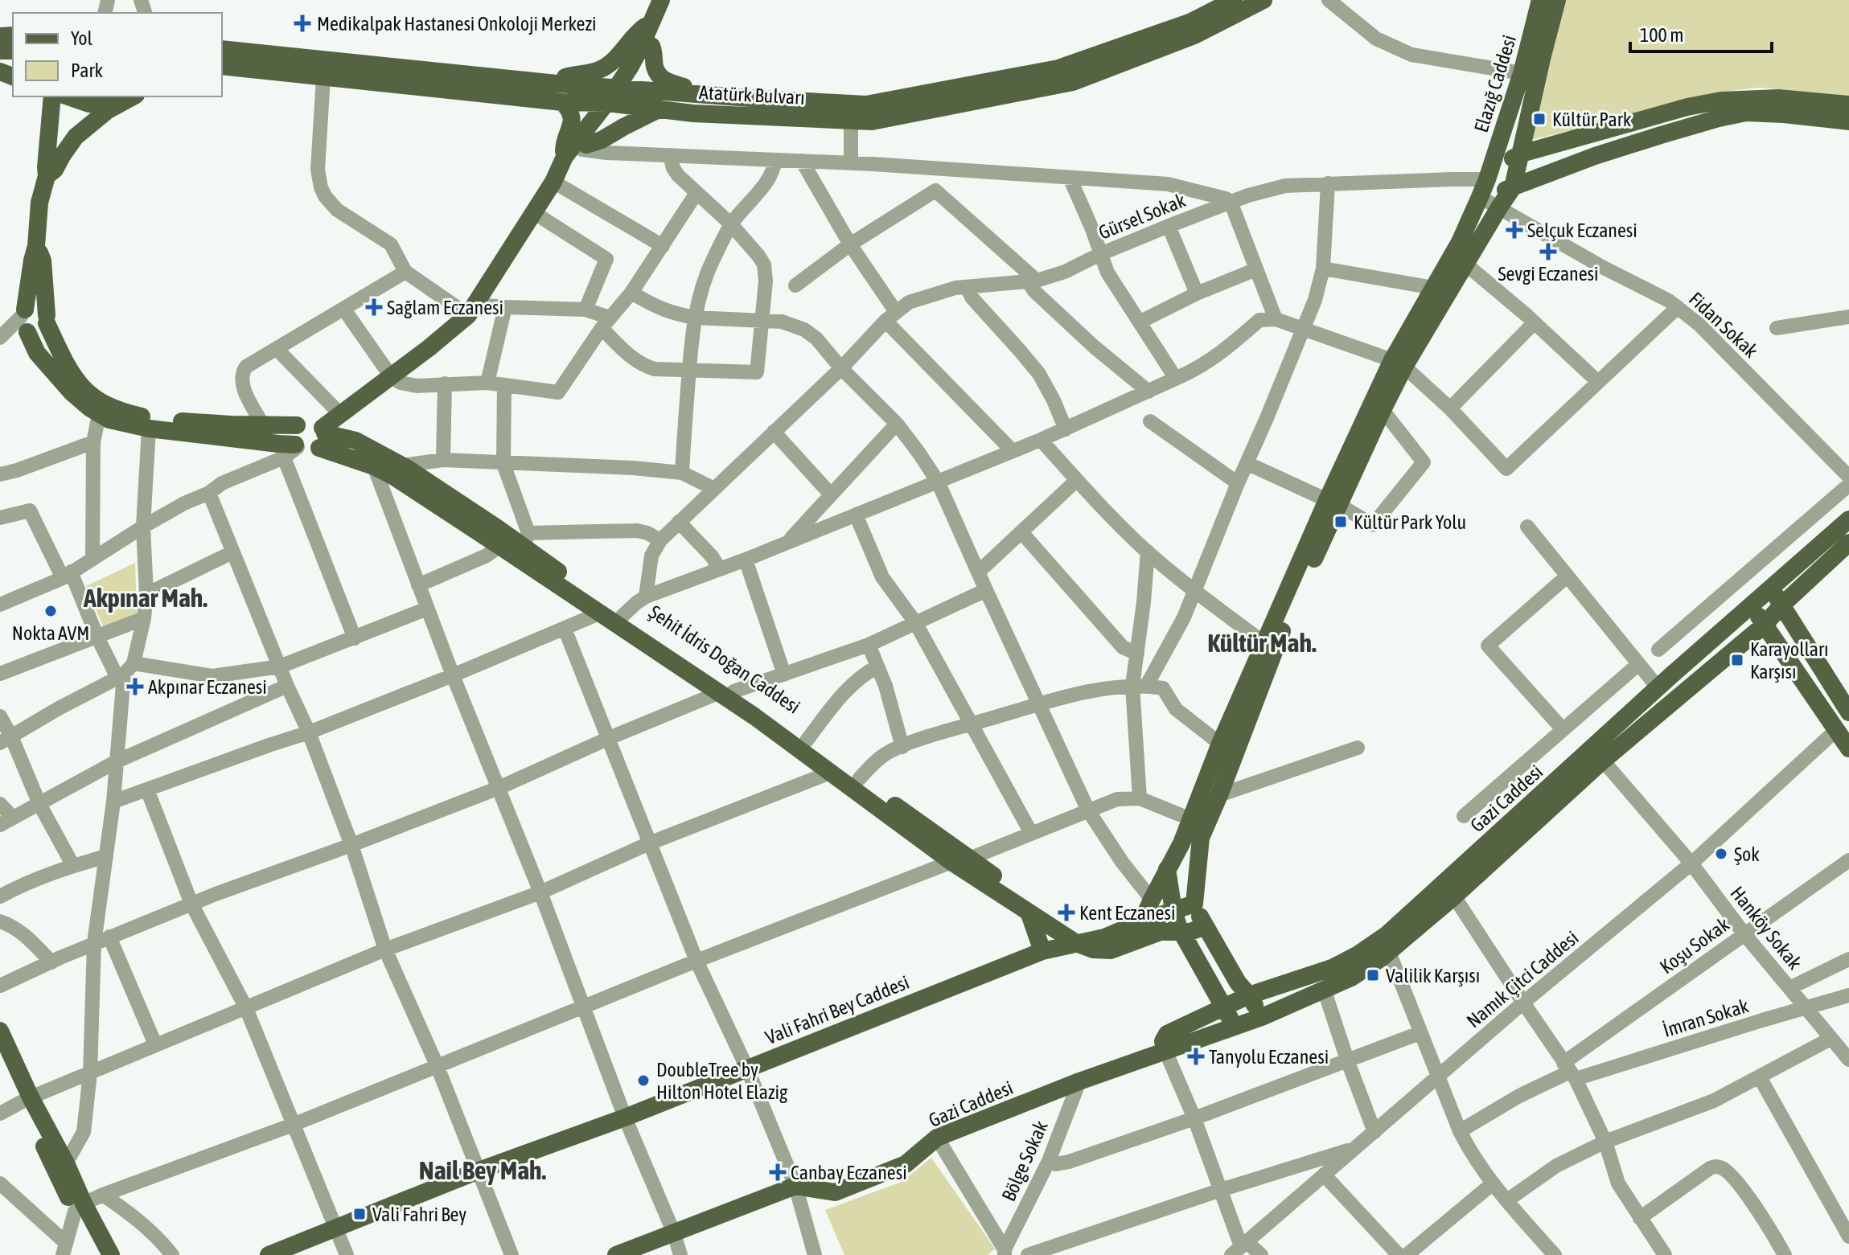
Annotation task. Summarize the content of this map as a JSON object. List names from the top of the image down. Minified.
{"streets":{"main road":["Elazığ Caddesi","Atatürk Bulvarı","Şehit İdris Doğan Caddesi","Gazi Caddesi","Vali Fahri Bey Caddesi"],"street":["Gürsel Sokak","Fidan Sokak","Hanköy Sokak","Koşu Sokak","Namık Çitci Caddesi","İmran Sokak","Bölge Sokak"]},"crossings":[["Elazığ Caddesi","Gürsel Sokak"],["Elazığ Caddesi","Fidan Sokak"],["Şehit İdris Doğan Caddesi","Vali Fahri Bey Caddesi"],["Gazi Caddesi","Hanköy Sokak"],["Gazi Caddesi","Bölge Sokak"],["Hanköy Sokak","Koşu Sokak"],["Hanköy Sokak","Namık Çitci Caddesi"],["Hanköy Sokak","İmran Sokak"],["Koşu Sokak","İmran Sokak"]],"districts":["Akpınar Mah.","Kültür Mah.","Nail Bey Mah."],"places":{"health":["Medikalpak Hastanesi Onkoloji Merkezi","Selçuk Eczanesi","Sevgi Eczanesi","Sağlam Eczanesi","Akpınar Eczanesi","Kent Eczanesi","Tanyolu Eczanesi","Canbay Eczanesi"],"transit":["Kültür Park","Kültür Park Yolu","Karayolları Karşısı","Valilik Karşısı","Vali Fahri Bey"],"other":["Nokta AVM","Şok","DoubleTree by Hilton Hotel Elazig"]},"legend":["Yol","Park"],"scale_bar":"100 m"}
